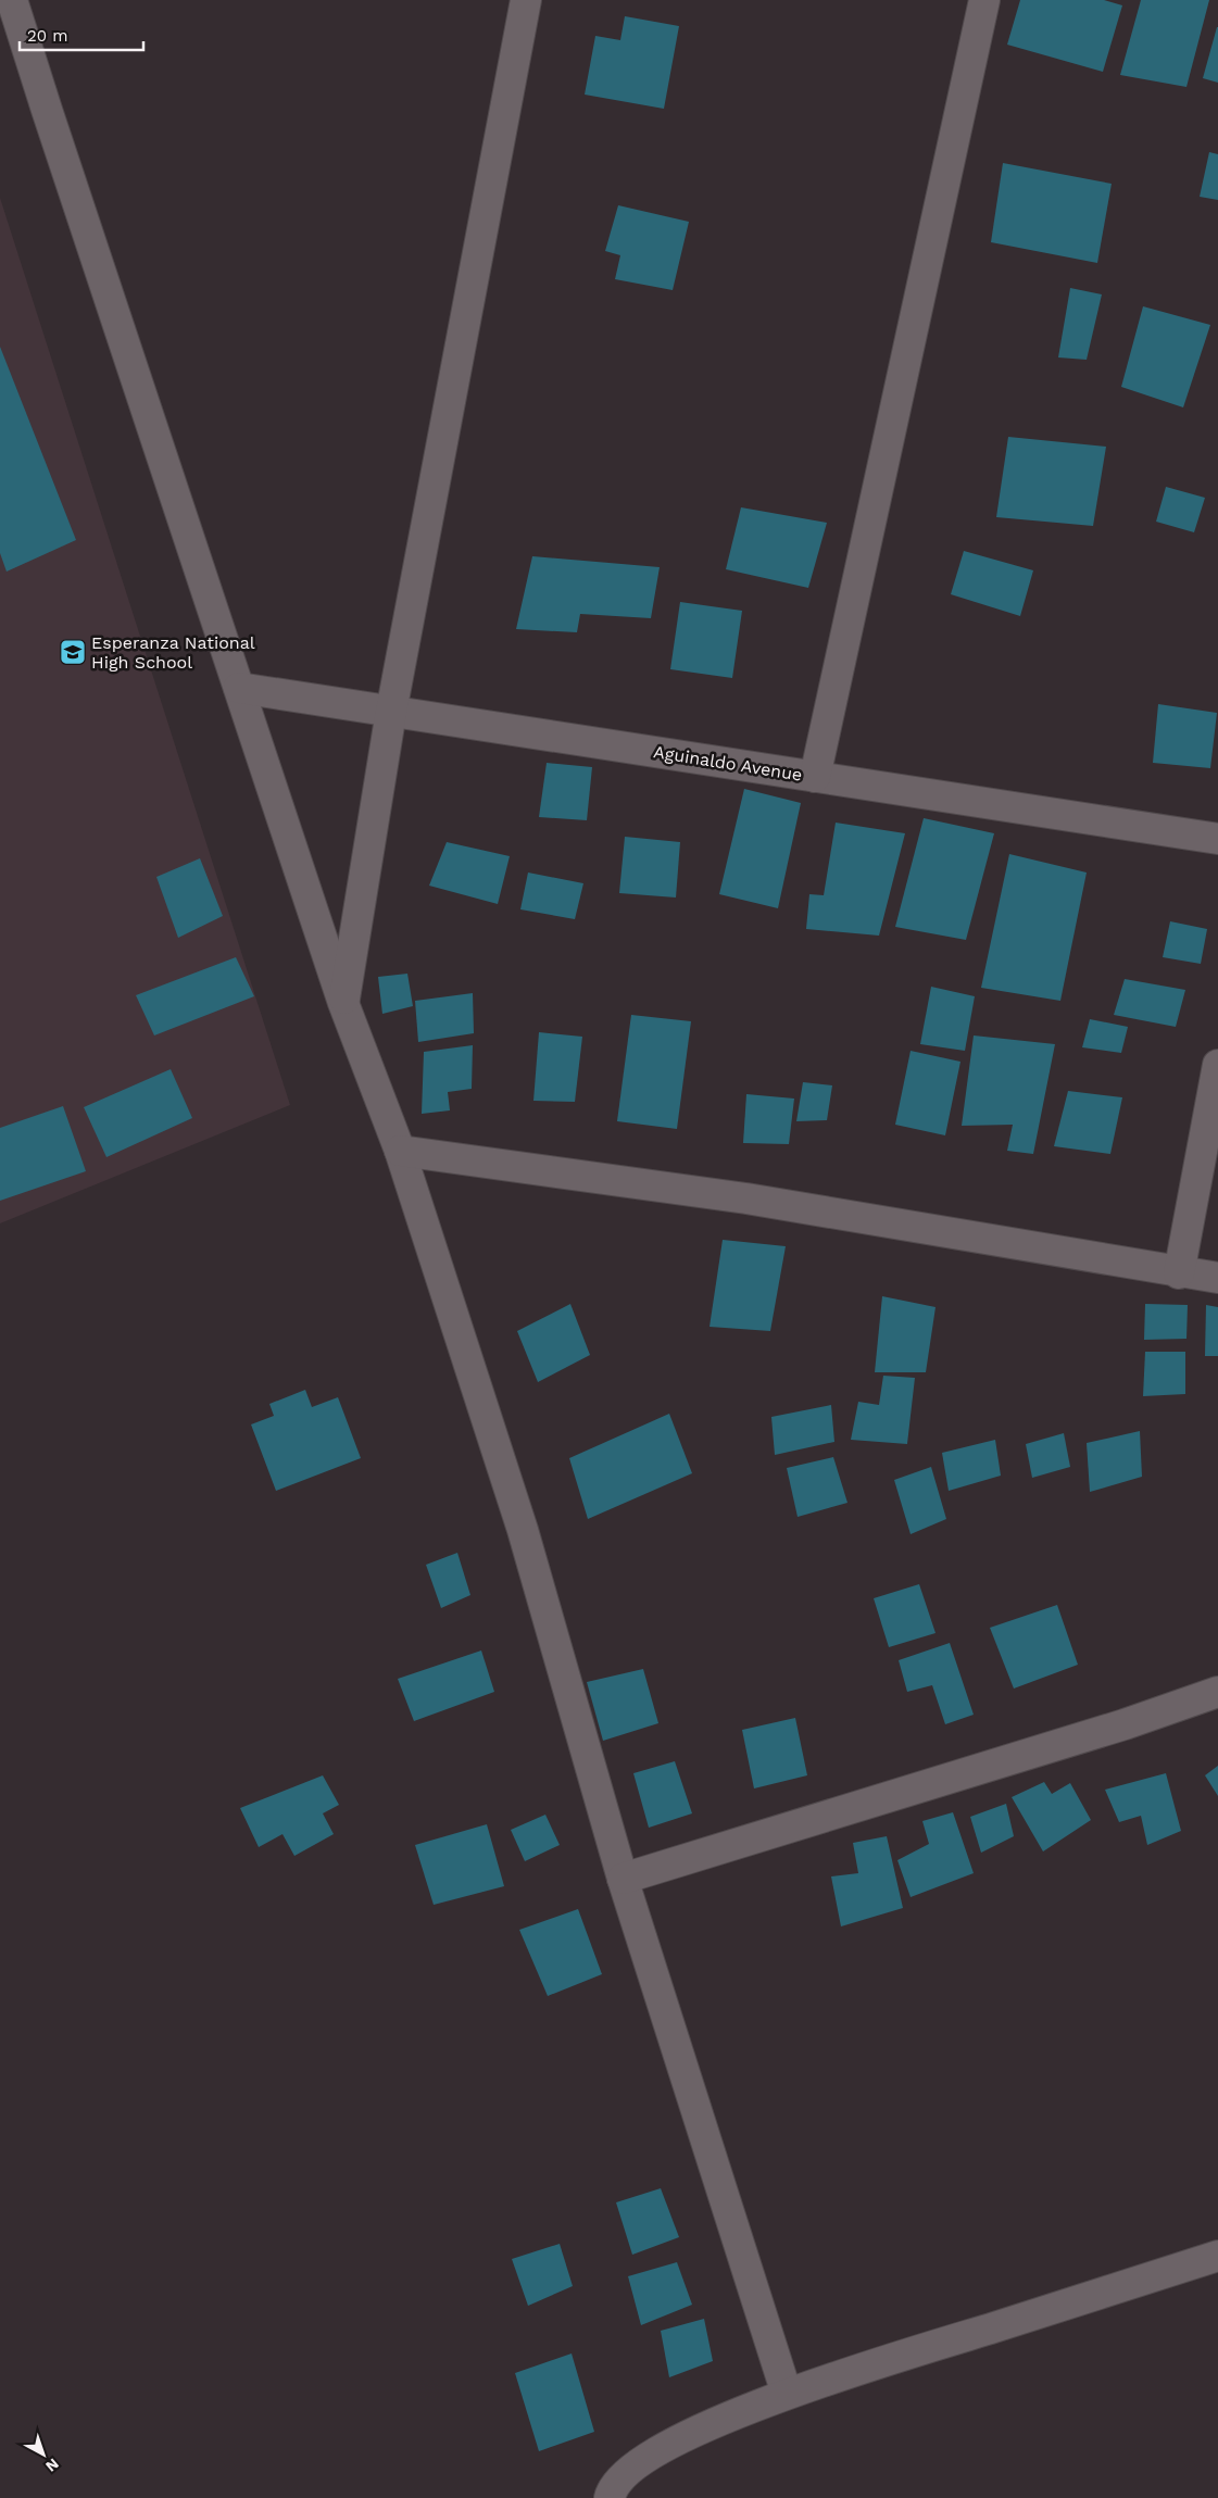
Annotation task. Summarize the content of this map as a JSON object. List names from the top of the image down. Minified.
{"streets":{"street":["Aguinaldo Avenue"]},"places":{"school or university":["Esperanza National High School"]},"scale_bar":"20 m","north":"bottom right"}
